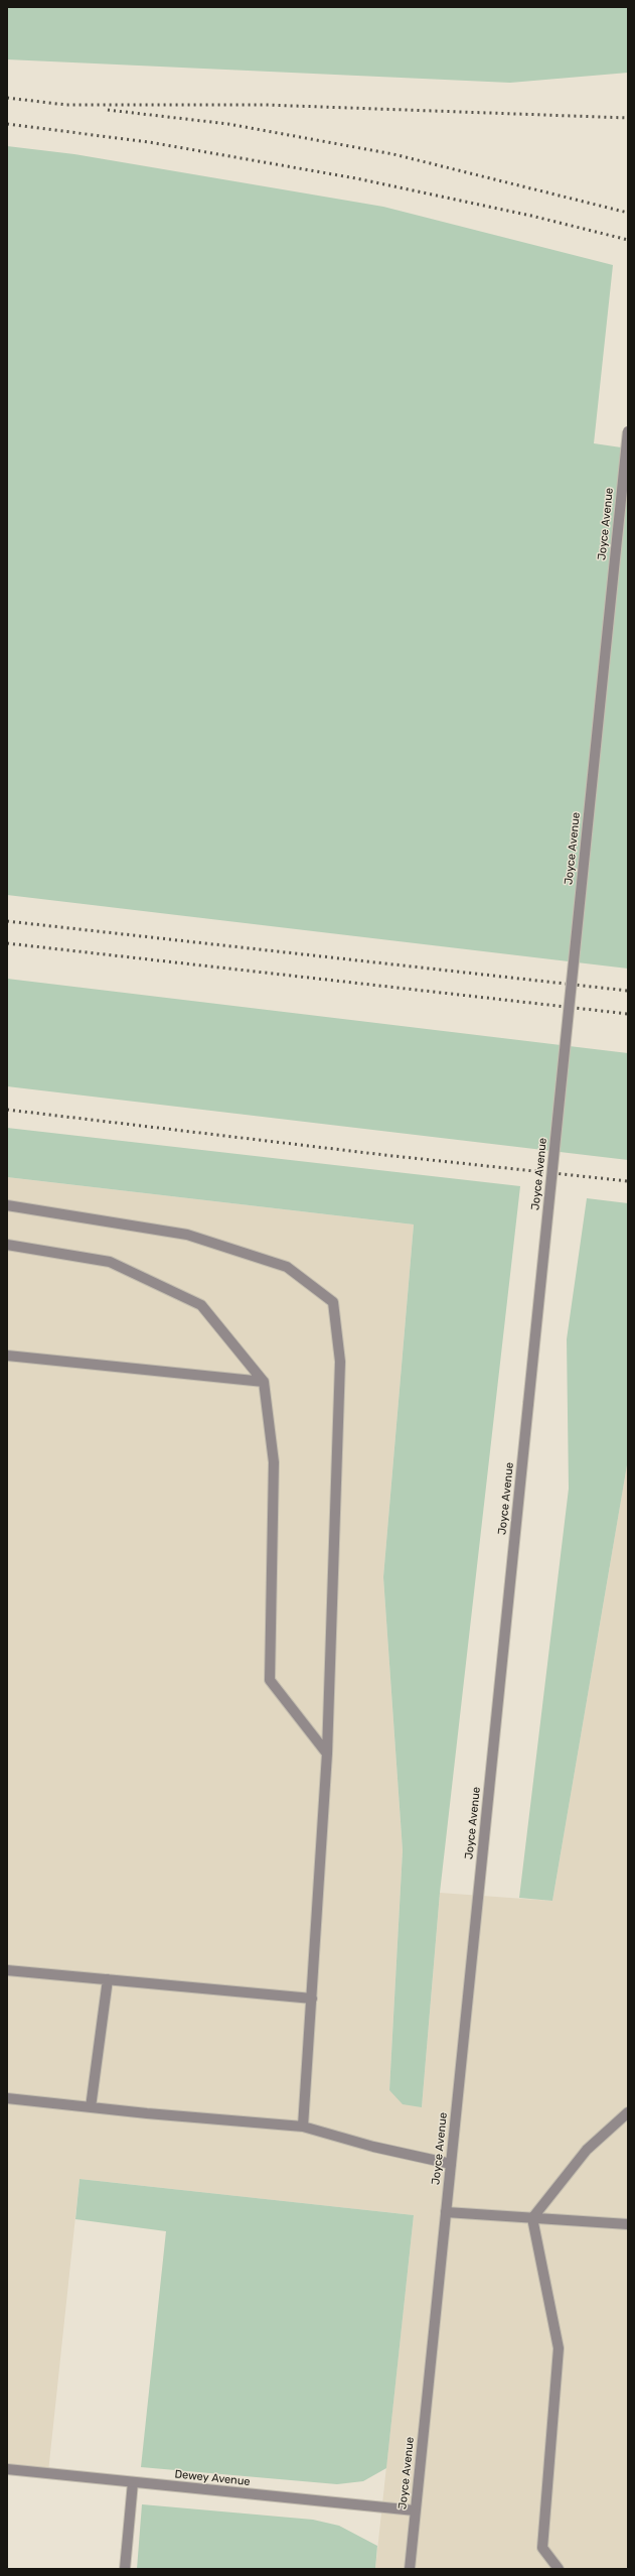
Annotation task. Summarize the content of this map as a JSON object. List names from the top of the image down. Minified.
{"streets":{"street":["Joyce Avenue","Dewey Avenue"]},"crossings":[["Joyce Avenue","Dewey Avenue"]]}
